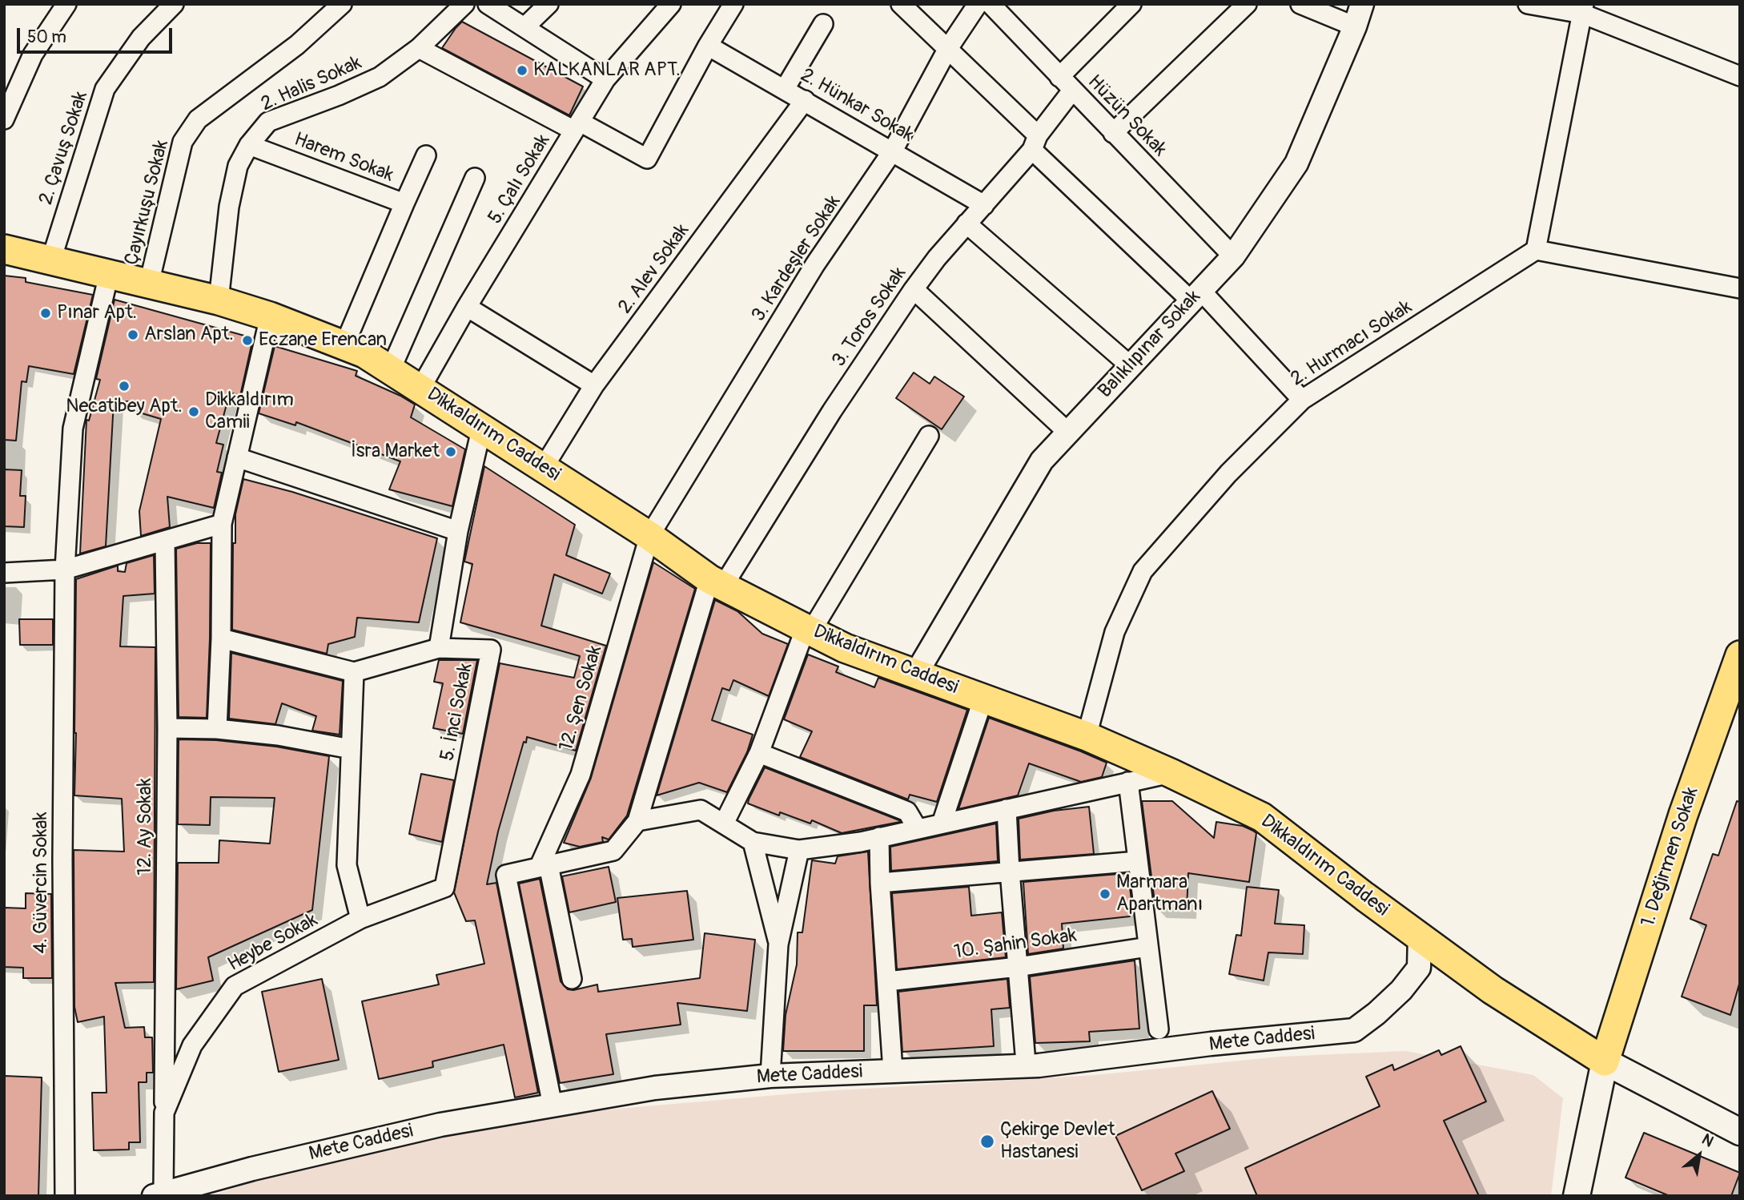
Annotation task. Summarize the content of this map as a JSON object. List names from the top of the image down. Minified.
{"streets":{"main road":["Dikkaldırım Caddesi","1. Değirmen Sokak"],"street":["2. Halis Sokak","2. Hünkar Sokak","Hüzün Sokak","2. Çavuş Sokak","Harem Sokak","5. Çalı Sokak","Çayırkuşu Sokak","3. Kardeşler Sokak","2. Alev Sokak","3. Toros Sokak","2. Hurmacı Sokak","Balıklıpınar Sokak","12. Şen Sokak","5. İnci Sokak","12. Ay Sokak","4. Güvercin Sokak","Heybe Sokak","10. Şahin Sokak","Mete Caddesi"]},"crossings":[["2. Halis Sokak","Harem Sokak"],["2. Halis Sokak","Dikkaldırım Caddesi"],["2. Hünkar Sokak","3. Kardeşler Sokak"],["2. Hünkar Sokak","2. Alev Sokak"],["2. Hünkar Sokak","3. Toros Sokak"],["Hüzün Sokak","3. Toros Sokak"],["Hüzün Sokak","Balıklıpınar Sokak"],["2. Çavuş Sokak","Dikkaldırım Caddesi"],["Harem Sokak","Dikkaldırım Caddesi"],["5. Çalı Sokak","Dikkaldırım Caddesi"],["Çayırkuşu Sokak","Dikkaldırım Caddesi"],["3. Kardeşler Sokak","Dikkaldırım Caddesi"],["3. Kardeşler Sokak","12. Şen Sokak"],["2. Alev Sokak","Dikkaldırım Caddesi"],["3. Toros Sokak","Dikkaldırım Caddesi"],["2. Hurmacı Sokak","Dikkaldırım Caddesi"],["Balıklıpınar Sokak","Dikkaldırım Caddesi"],["Dikkaldırım Caddesi","12. Şen Sokak"],["Dikkaldırım Caddesi","5. İnci Sokak"],["Dikkaldırım Caddesi","1. Değirmen Sokak"],["Dikkaldırım Caddesi","4. Güvercin Sokak"],["Dikkaldırım Caddesi","Mete Caddesi"],["5. İnci Sokak","Heybe Sokak"],["12. Ay Sokak","Heybe Sokak"],["Heybe Sokak","Mete Caddesi"]],"places":["KALKANLAR APT.","Pınar Apt.","Arslan Apt.","Eczane Erencan","Necatibey Apt.","Dikkaldırım Camii","İsra Market","Marmara Apartmanı","Çekirge Devlet Hastanesi"],"scale_bar":"50 m","north":"top right"}
